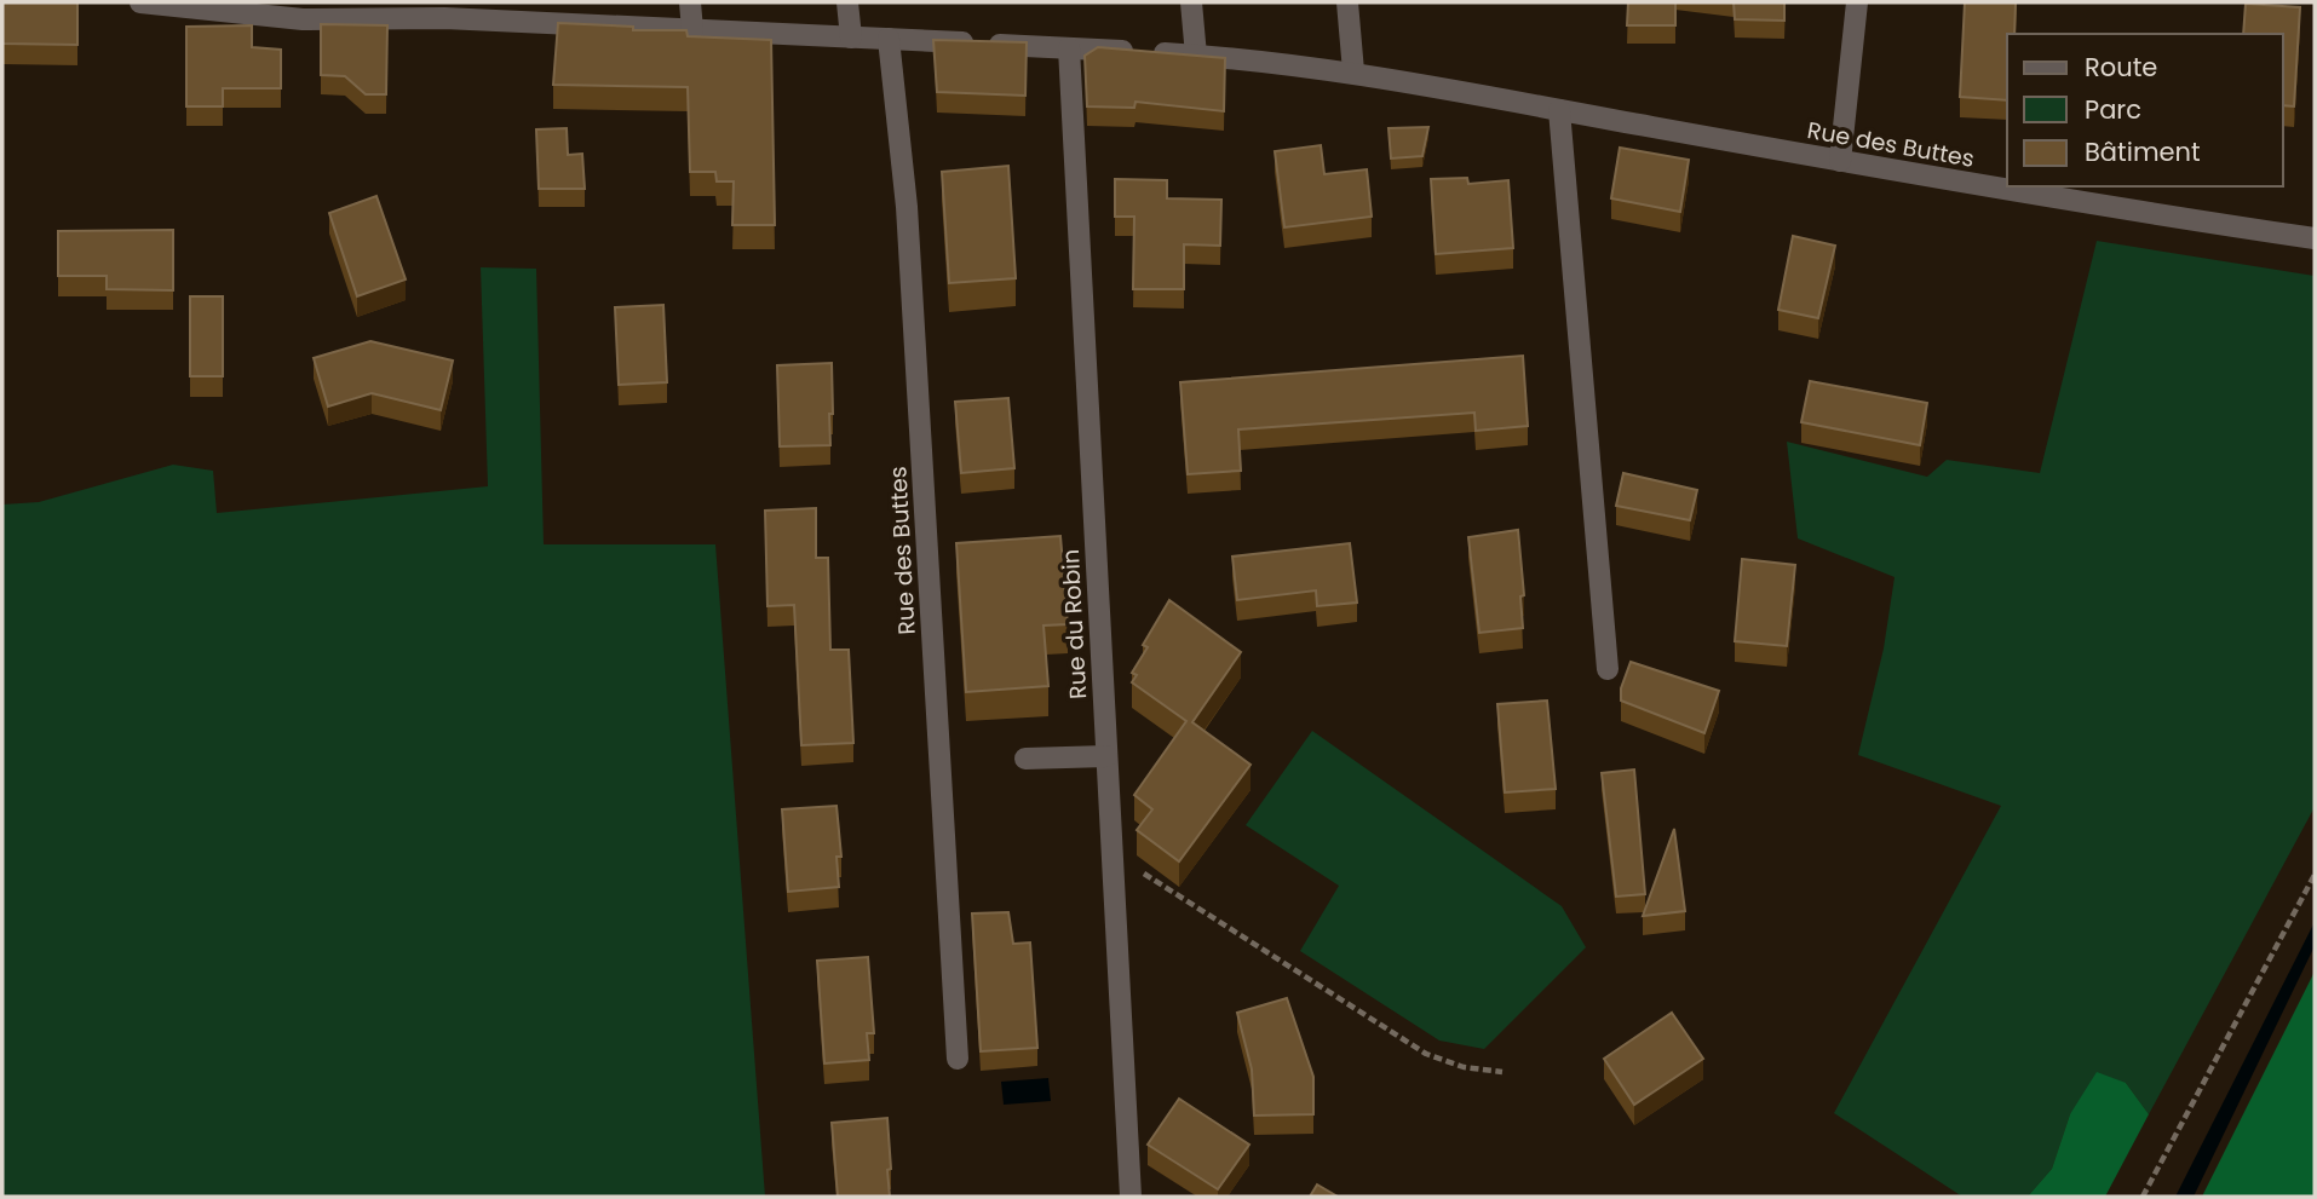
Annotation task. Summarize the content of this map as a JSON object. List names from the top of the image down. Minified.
{"streets":{"street":["Rue des Buttes","Rue du Robin"]},"crossings":[["Rue des Buttes","Rue du Robin"]],"legend":["Route","Parc","Bâtiment"]}
